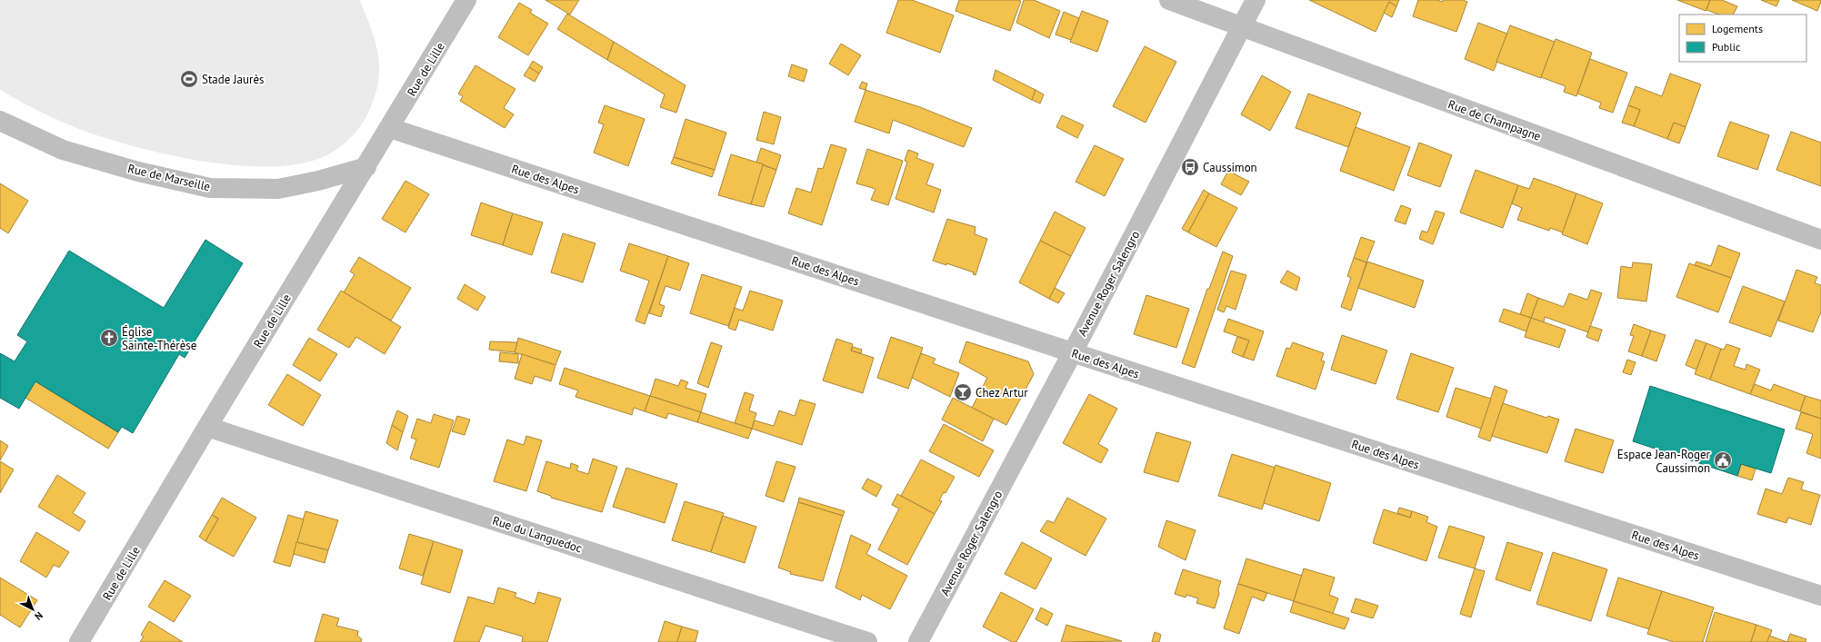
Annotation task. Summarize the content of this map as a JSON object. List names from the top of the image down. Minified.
{"streets":{"street":["Rue de Lille","Rue de Champagne","Rue de Marseille","Rue des Alpes","Avenue Roger Salengro","Rue du Languedoc"]},"crossings":[["Rue de Lille","Rue de Marseille"],["Rue de Lille","Rue des Alpes"],["Rue de Lille","Rue du Languedoc"],["Rue de Champagne","Avenue Roger Salengro"],["Rue des Alpes","Avenue Roger Salengro"]],"places":{"sports":["Stade Jaurès"],"bus stop":["Caussimon"],"church":["Église Sainte-Thérèse"],"bar":["Chez Artur"],"public building":["Espace Jean-Roger Caussimon"]},"legend":["Logements","Public"],"north":"bottom right"}
